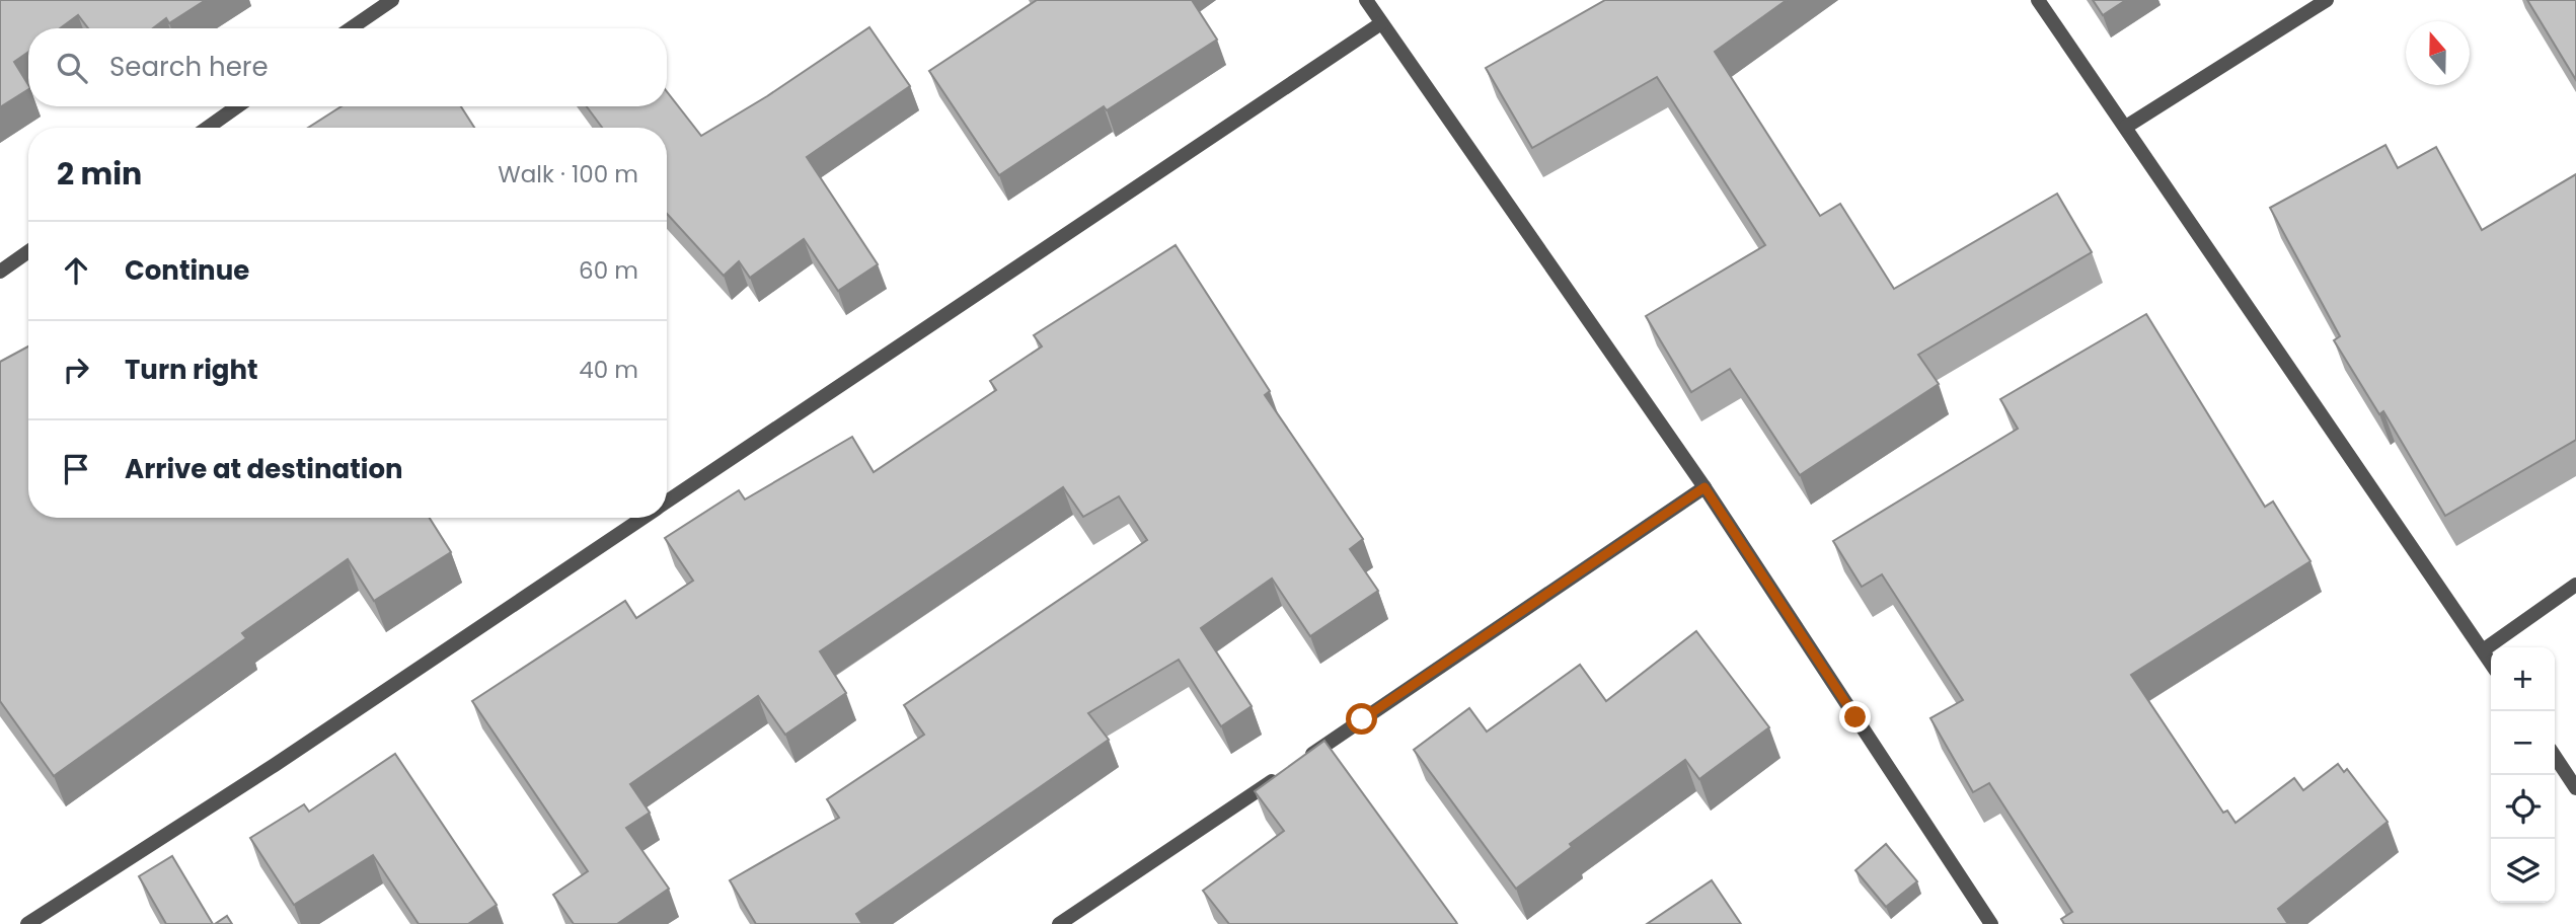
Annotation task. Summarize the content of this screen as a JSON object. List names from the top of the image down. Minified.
{"north":"top","page":{"search":"Search here","heading":["2 min","Walk · 100 m"],"list":[["Continue","60 m"],["Turn right","40 m"],"Arrive at destination"],"map_buttons":["+","−"]}}
